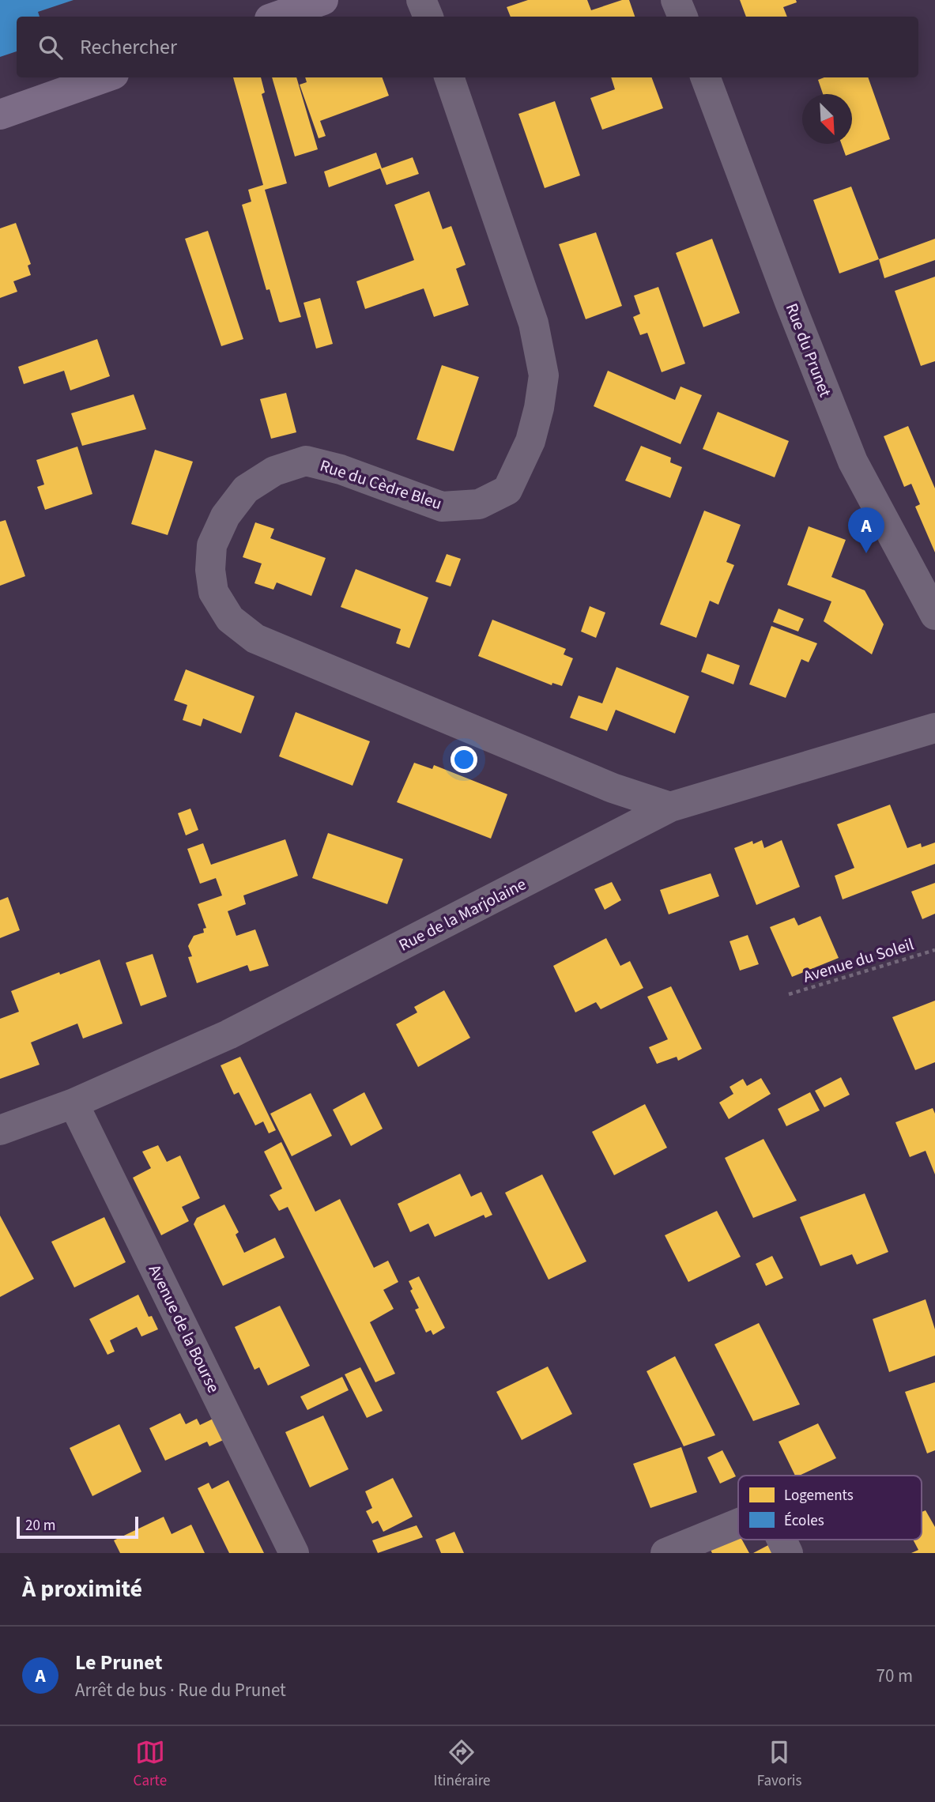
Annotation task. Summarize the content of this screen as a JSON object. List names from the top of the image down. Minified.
{"streets":{"street":["Rue du Prunet","Rue du Cèdre Bleu","Rue de la Marjolaine","Avenue de la Bourse"],"path":["Avenue du Soleil"]},"crossings":[["Rue du Cèdre Bleu","Rue de la Marjolaine"],["Rue de la Marjolaine","Avenue de la Bourse"]],"legend":["Logements","Écoles"],"scale_bar":"20 m","north":"bottom right","page":{"search":"Rechercher","pins":"A","scale":"20 m","heading":"À proximité","list":[{"mark":"A","name":"Le Prunet","note":"Arrêt de bus · Rue du Prunet","value":"70 m"}],"nav":["Carte","Itinéraire","Favoris"]}}
